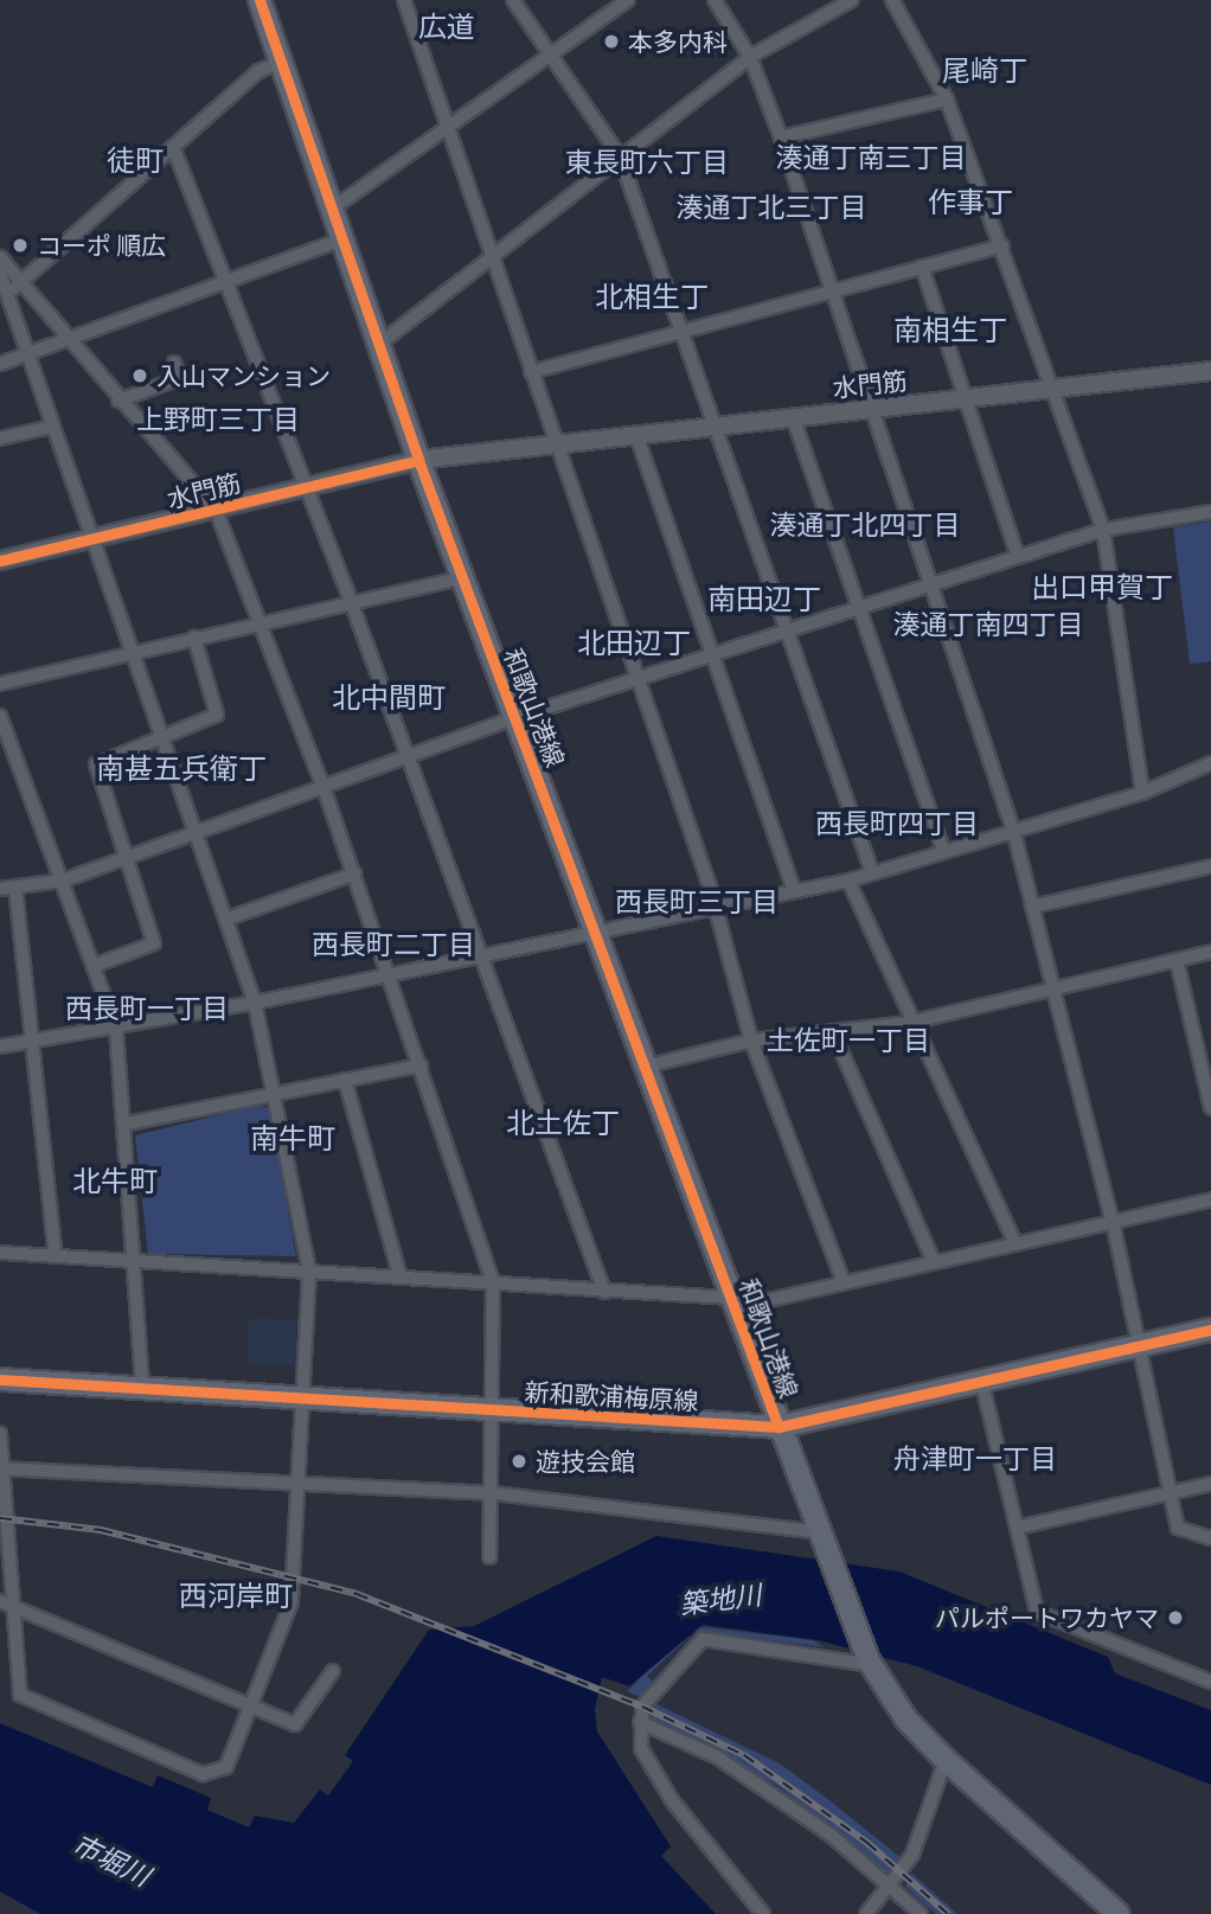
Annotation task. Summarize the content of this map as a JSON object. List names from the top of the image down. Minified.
{"streets":{"main road":["和歌山港線","新和歌浦梅原線"],"street":["水門筋"]},"crossings":[["水門筋","和歌山港線"],["和歌山港線","新和歌浦梅原線"]],"districts":["広道","尾崎丁","湊通丁南三丁目","徒町","東長町六丁目","作事丁","湊通丁北三丁目","北相生丁","南相生丁","上野町三丁目","湊通丁北四丁目","出口甲賀丁","南田辺丁","湊通丁南四丁目","北田辺丁","北中間町","南甚五兵衛丁","西長町四丁目","西長町三丁目","西長町二丁目","西長町一丁目","土佐町一丁目","北土佐丁","南牛町","北牛町","舟津町一丁目","西河岸町"],"water":["築地川","市堀川"],"places":["本多内科","コーポ 順広","入山マンション","遊技会館","パルポートワカヤマ"]}
